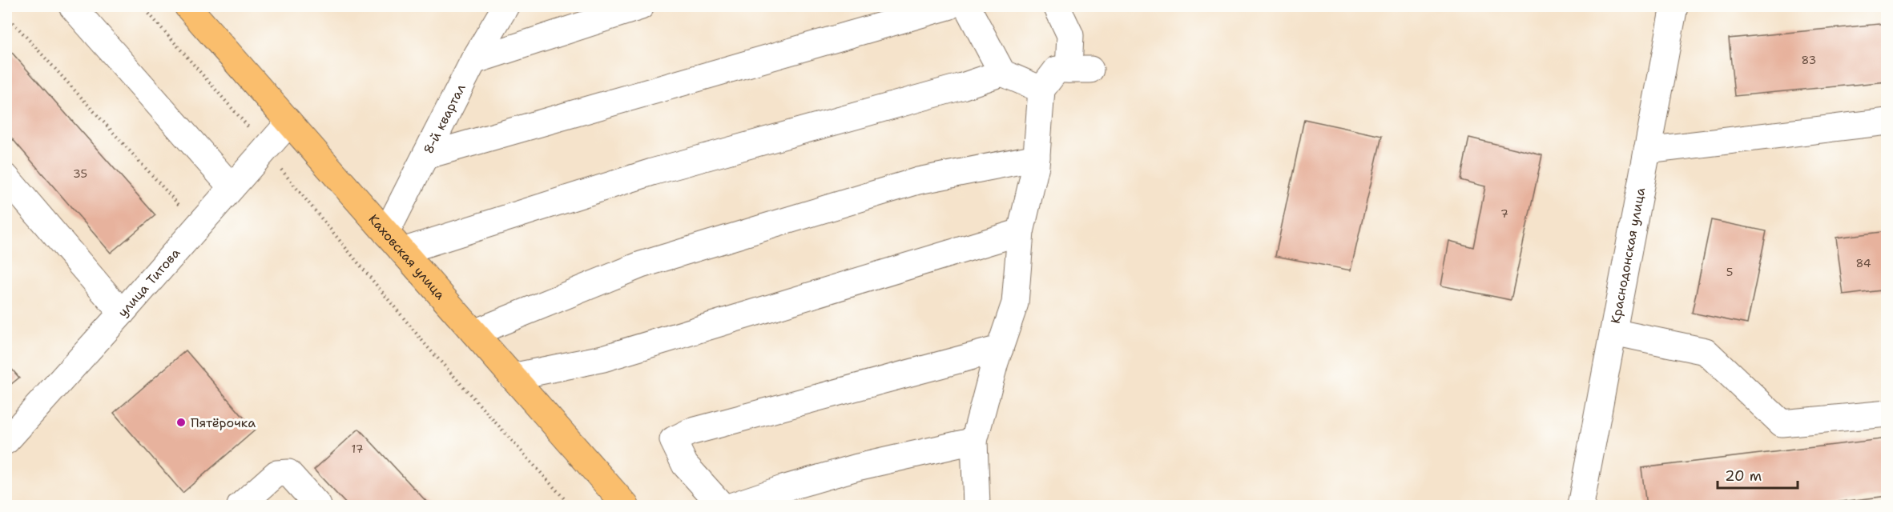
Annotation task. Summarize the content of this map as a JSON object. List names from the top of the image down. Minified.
{"streets":{"main road":["Каховская улица"],"street":["8-й квартал","Краснодонская улица","улица Титова"]},"crossings":[["8-й квартал","Каховская улица"],["Каховская улица","улица Титова"]],"places":["Пятёрочка"],"house_numbers":["83","35","7","84","5","17"],"scale_bar":"20 m"}
